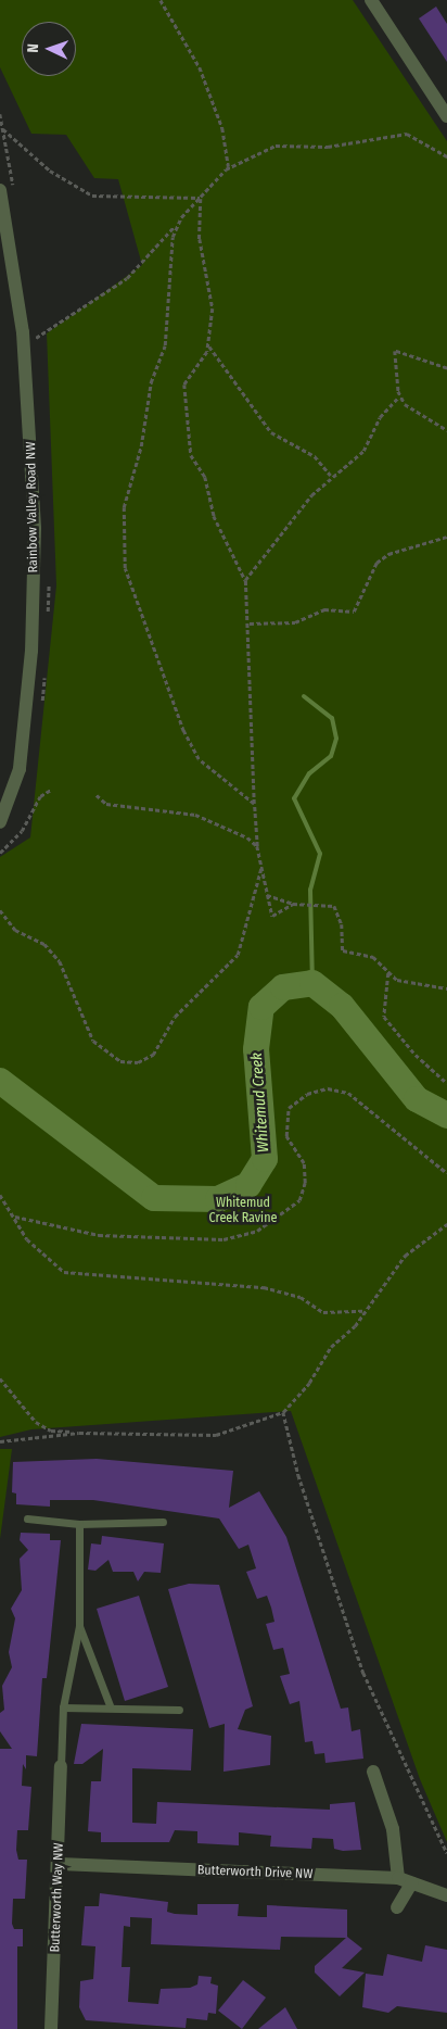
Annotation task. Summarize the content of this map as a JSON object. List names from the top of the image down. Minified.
{"streets":{"street":["Rainbow Valley Road NW","Butterworth Drive NW","Butterworth Way NW"]},"crossings":[["Butterworth Drive NW","Butterworth Way NW"]],"water":["Whitemud Creek"],"parks":["Whitemud Creek Ravine"],"north":"left"}
